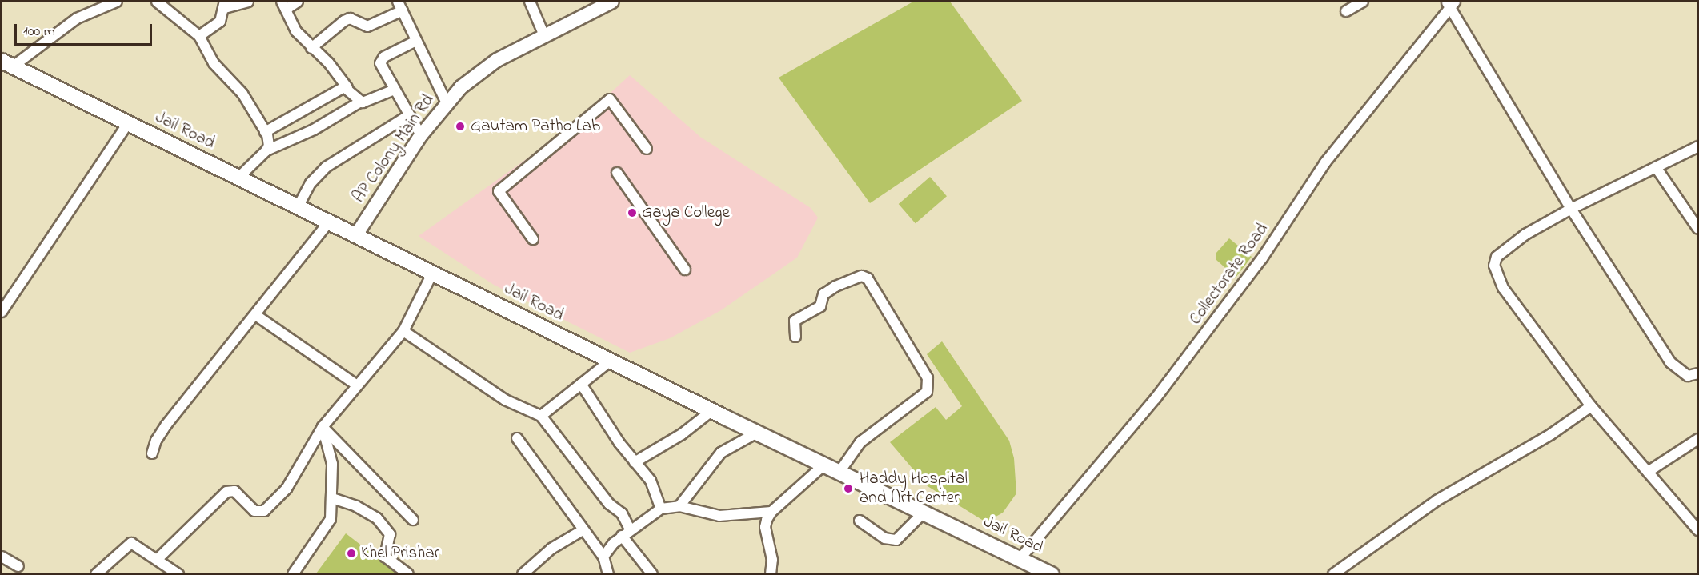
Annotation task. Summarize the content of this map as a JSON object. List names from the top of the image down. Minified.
{"streets":{"main road":["Jail Road"],"street":["AP Colony Main Rd","Collectorate Road"]},"crossings":[["Jail Road","AP Colony Main Rd"],["Jail Road","Collectorate Road"]],"places":["Gautam Patho Lab","Gaya College","Haddy Hospital and Art Center","Khel Prishar"],"scale_bar":"100 m"}
